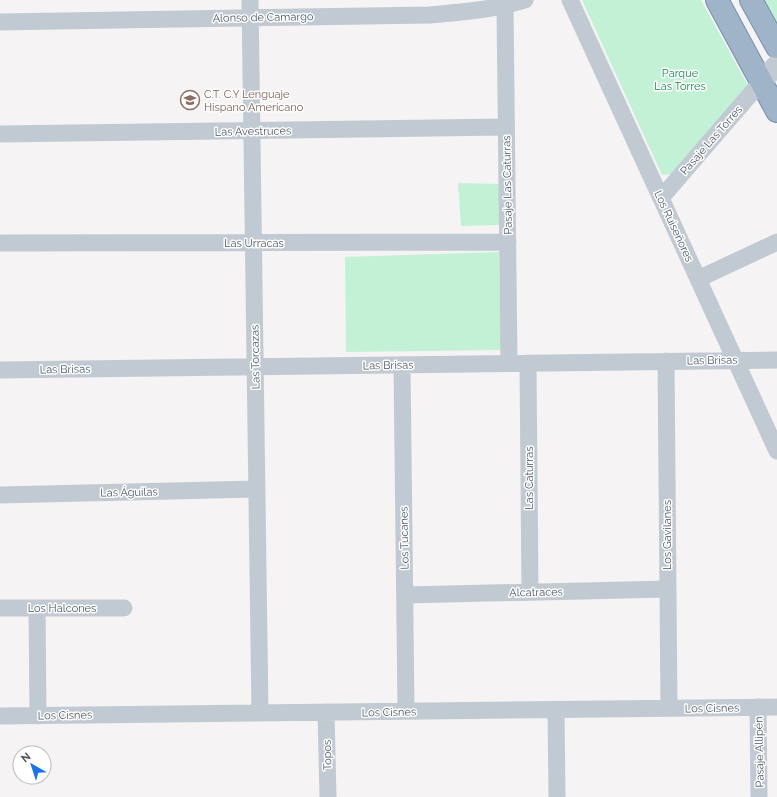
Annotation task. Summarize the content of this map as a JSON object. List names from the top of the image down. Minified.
{"streets":{"street":["Alonso de Camargo","Las Avestruces","Pasaje Las Torres","Pasaje Las Caturras","Los Ruiseñores","Las Urracas","Las Torcazas","Las Brisas","Las Caturras","Las Águilas","Los Gavilanes","Los Tucanes","Alcatraces","Los Halcones","Los Cisnes","Pasaje Allipén","Topos"]},"crossings":[["Alonso de Camargo","Pasaje Las Caturras"],["Alonso de Camargo","Las Torcazas"],["Las Avestruces","Pasaje Las Caturras"],["Las Avestruces","Las Torcazas"],["Pasaje Las Torres","Los Ruiseñores"],["Pasaje Las Caturras","Las Urracas"],["Pasaje Las Caturras","Las Brisas"],["Los Ruiseñores","Las Brisas"],["Las Urracas","Las Torcazas"],["Las Torcazas","Las Brisas"],["Las Torcazas","Las Águilas"],["Las Torcazas","Los Cisnes"],["Las Brisas","Las Caturras"],["Las Brisas","Los Gavilanes"],["Las Brisas","Los Tucanes"],["Las Caturras","Alcatraces"],["Los Gavilanes","Alcatraces"],["Los Gavilanes","Los Cisnes"],["Los Tucanes","Alcatraces"],["Los Tucanes","Los Cisnes"],["Los Cisnes","Pasaje Allipén"],["Los Cisnes","Topos"]],"parks":["Parque Las Torres"],"places":{"school or university":["C.T. C.Y Lenguaje Hispano Americano"]},"north":"top left"}
